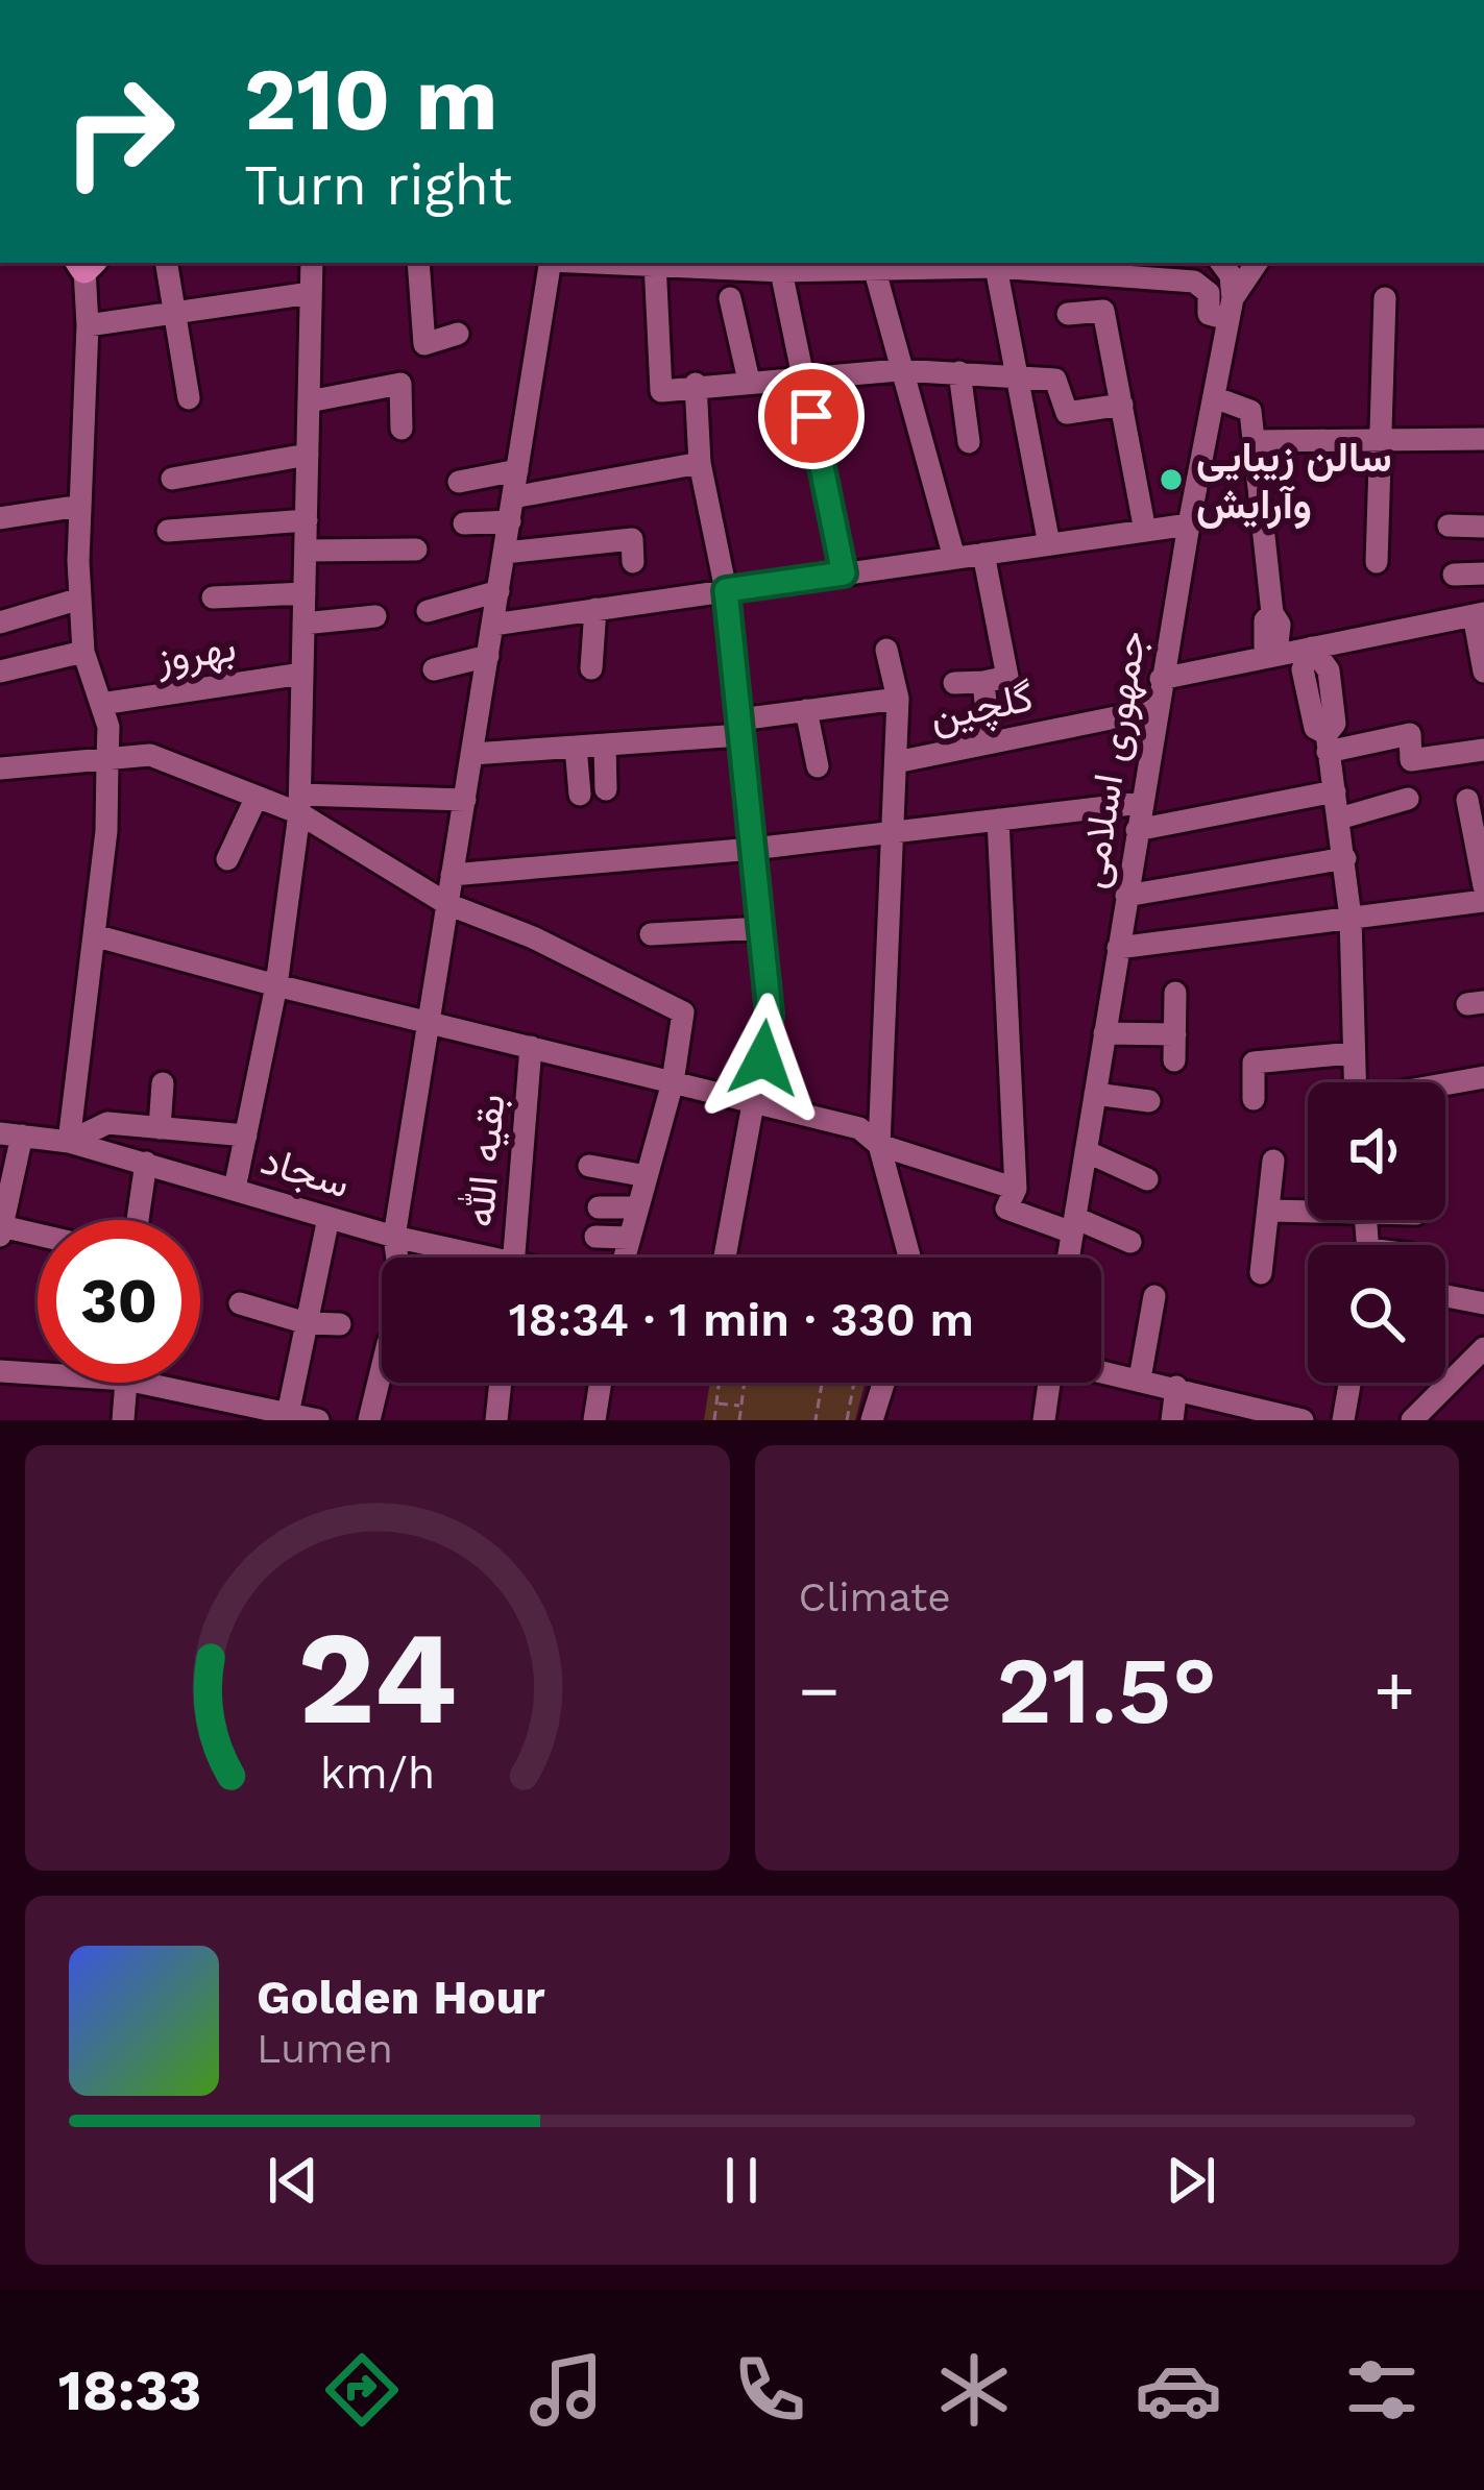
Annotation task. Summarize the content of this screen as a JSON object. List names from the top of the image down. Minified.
{"streets":{"street":["بهروز","گلچین","جمهوری اسلامی","بقیه الله","سجاد"]},"crossings":[["گلچین","جمهوری اسلامی"]],"places":["سالن زیبایی وآرایش"],"page":{"turn":["210 m","Turn right"],"limit":"30","trip":"18:34 · 1 min · 330 m","tile":"Climate","heat":["−","21.5°","+"],"song":["Golden Hour","Lumen"],"tabs":"18:33","gauge":["24","km/h"]}}
